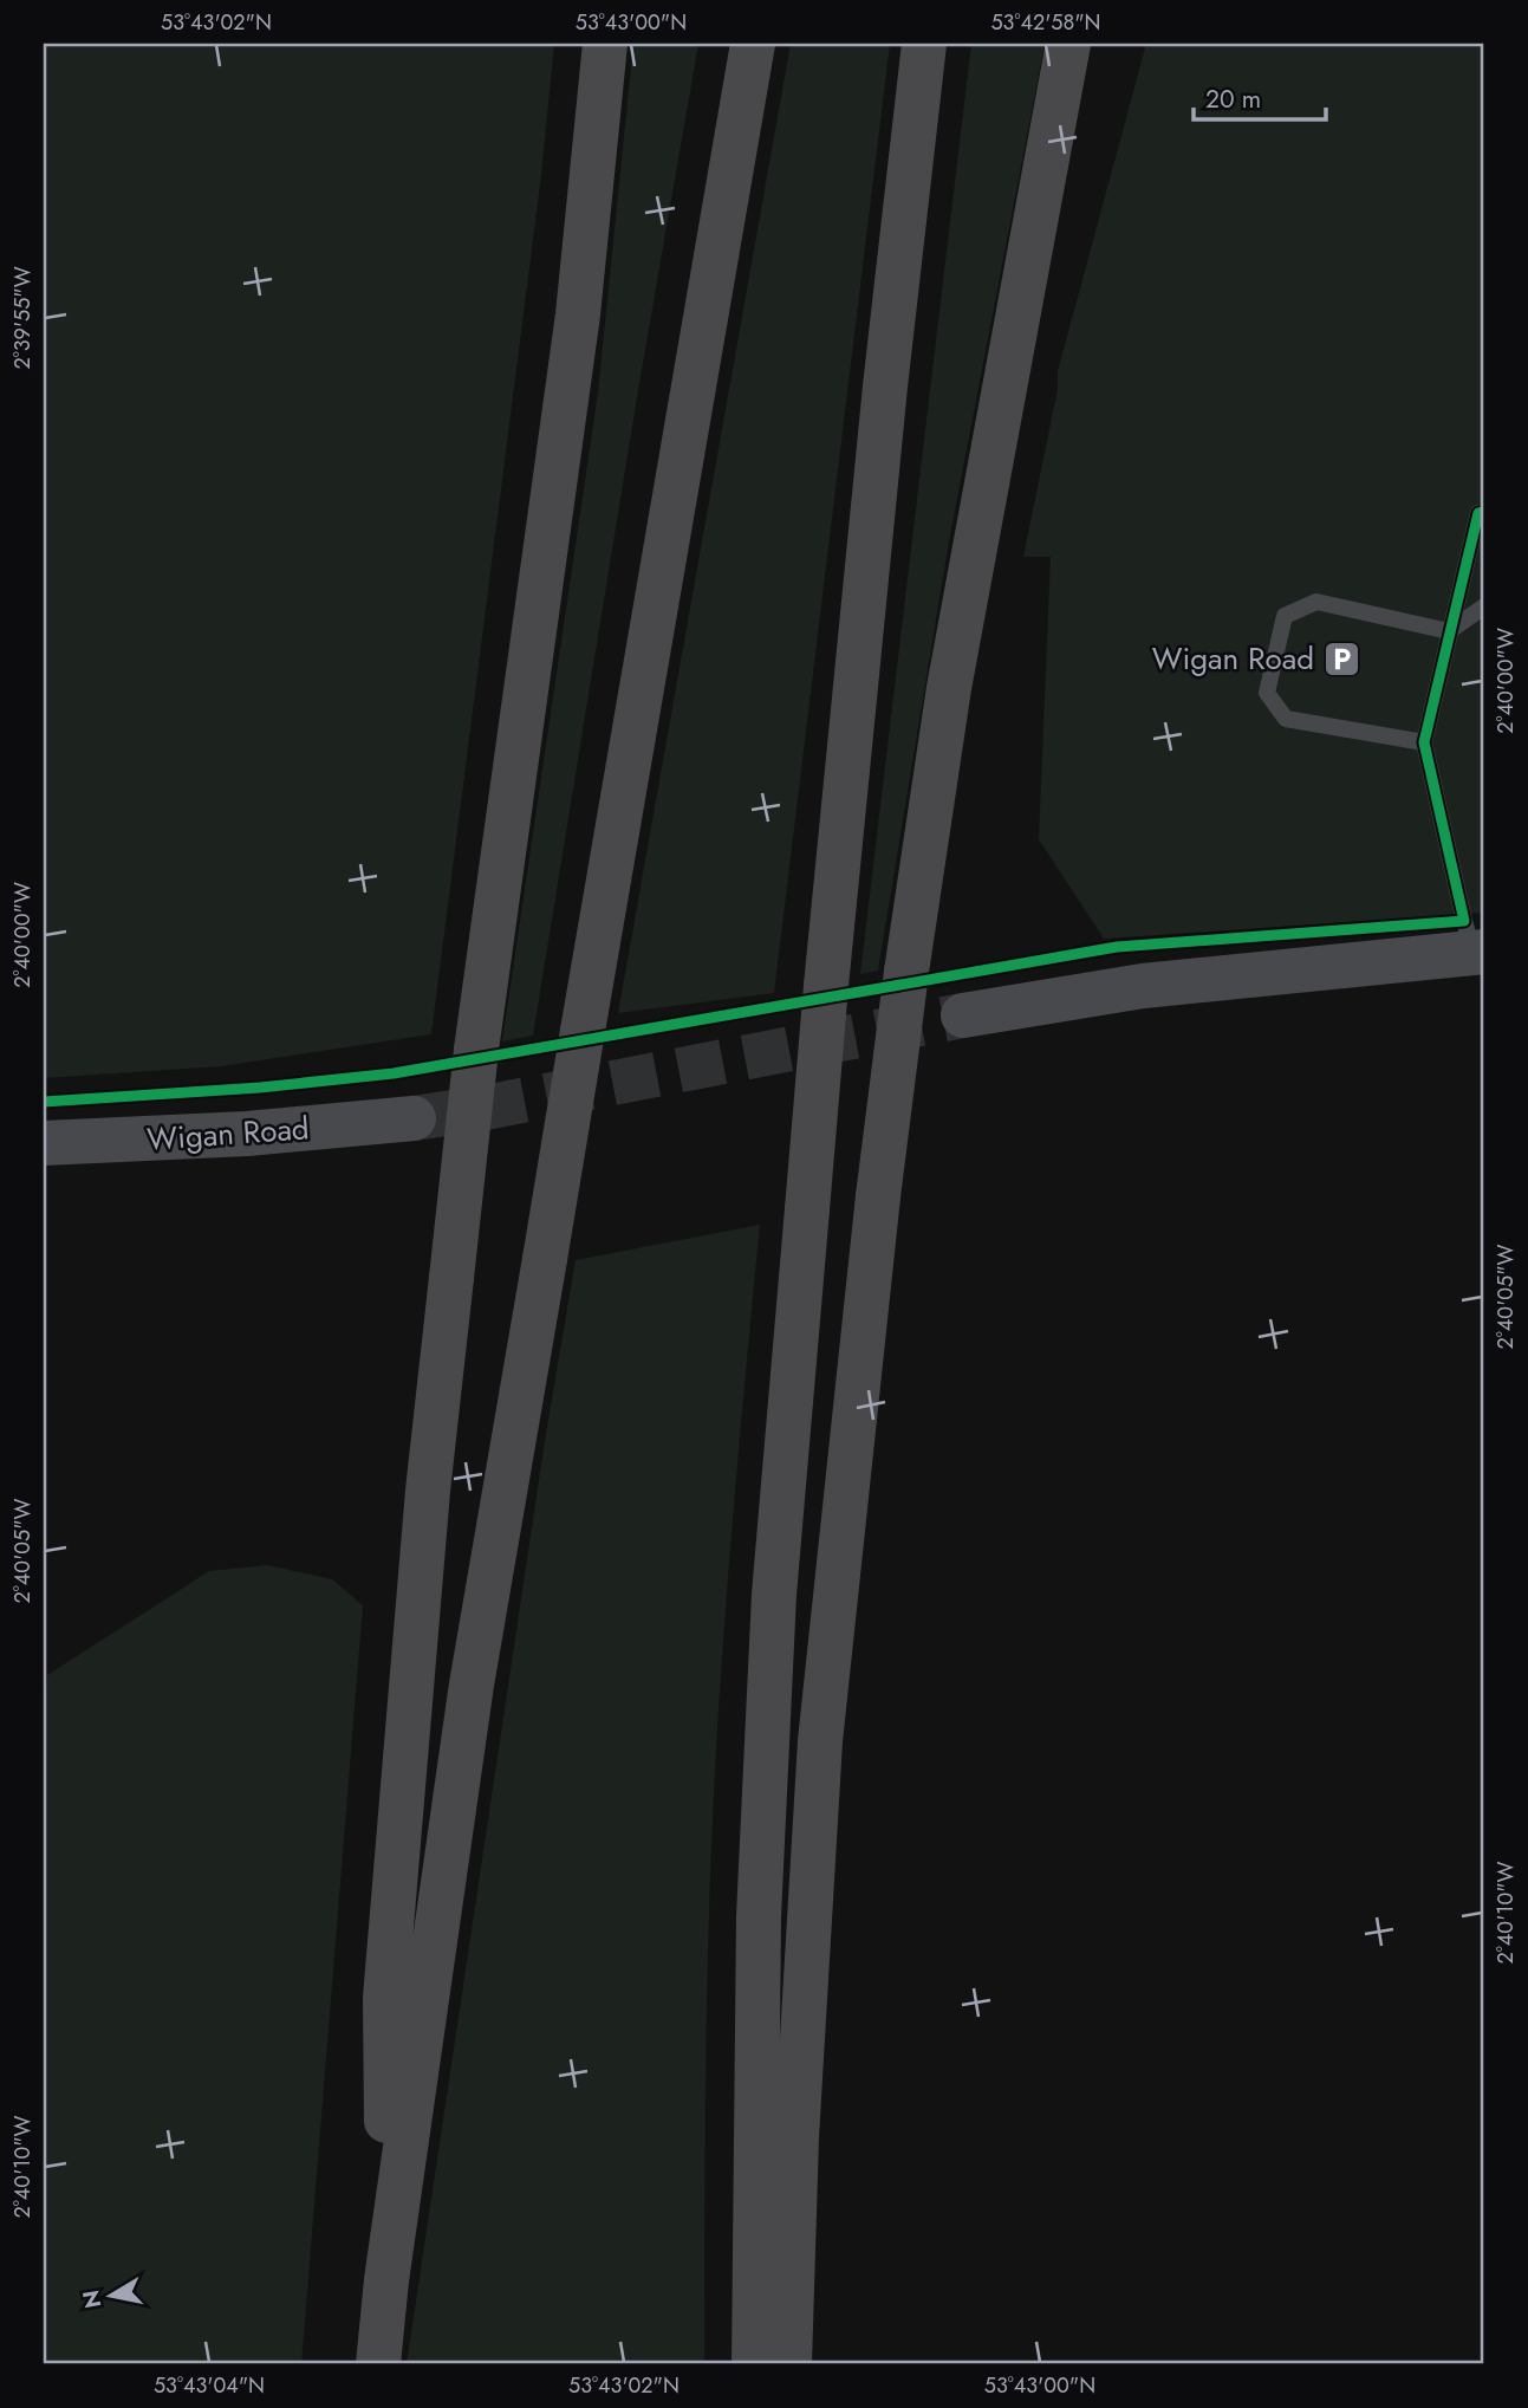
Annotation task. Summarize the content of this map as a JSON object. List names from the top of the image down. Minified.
{"streets":{"main road":["Wigan Road"]},"places":{"parking":["Wigan Road"]},"scale_bar":"20 m","north":"left","coordinates":["53°43'02\"N","53°43'00\"N","53°42'58\"N","2°39'55\"W","2°40'00\"W","2°40'05\"W","2°40'10\"W","53°43'04\"N"]}
